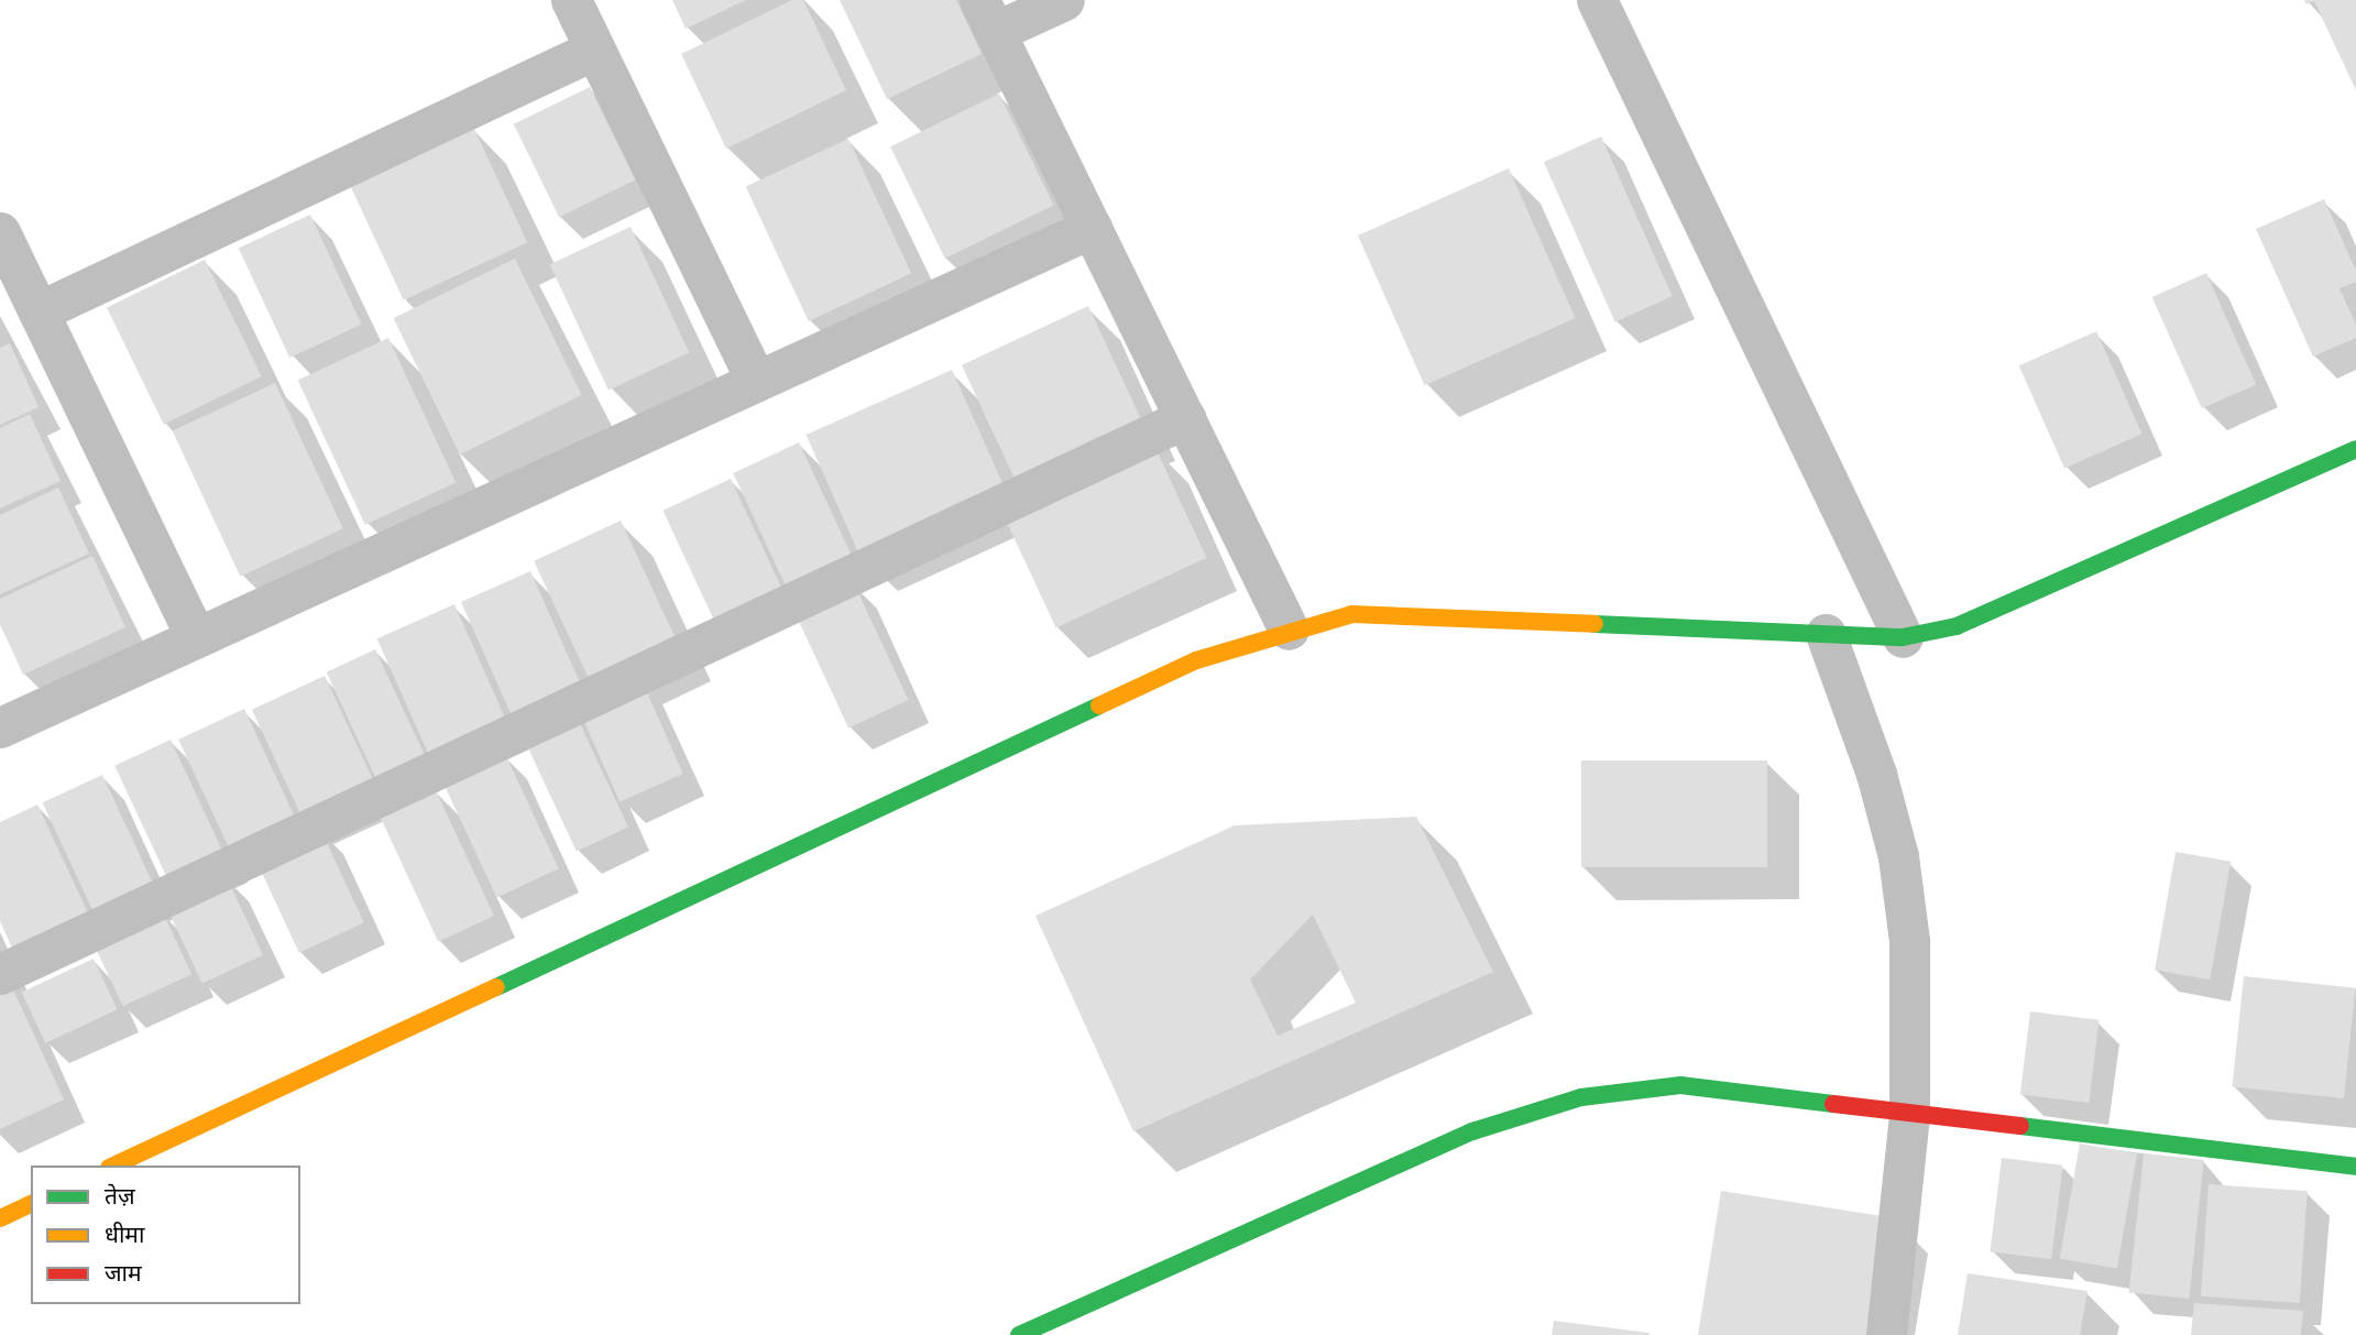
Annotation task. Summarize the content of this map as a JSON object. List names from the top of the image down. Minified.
{"legend":["तेज़","धीमा","जाम"]}
